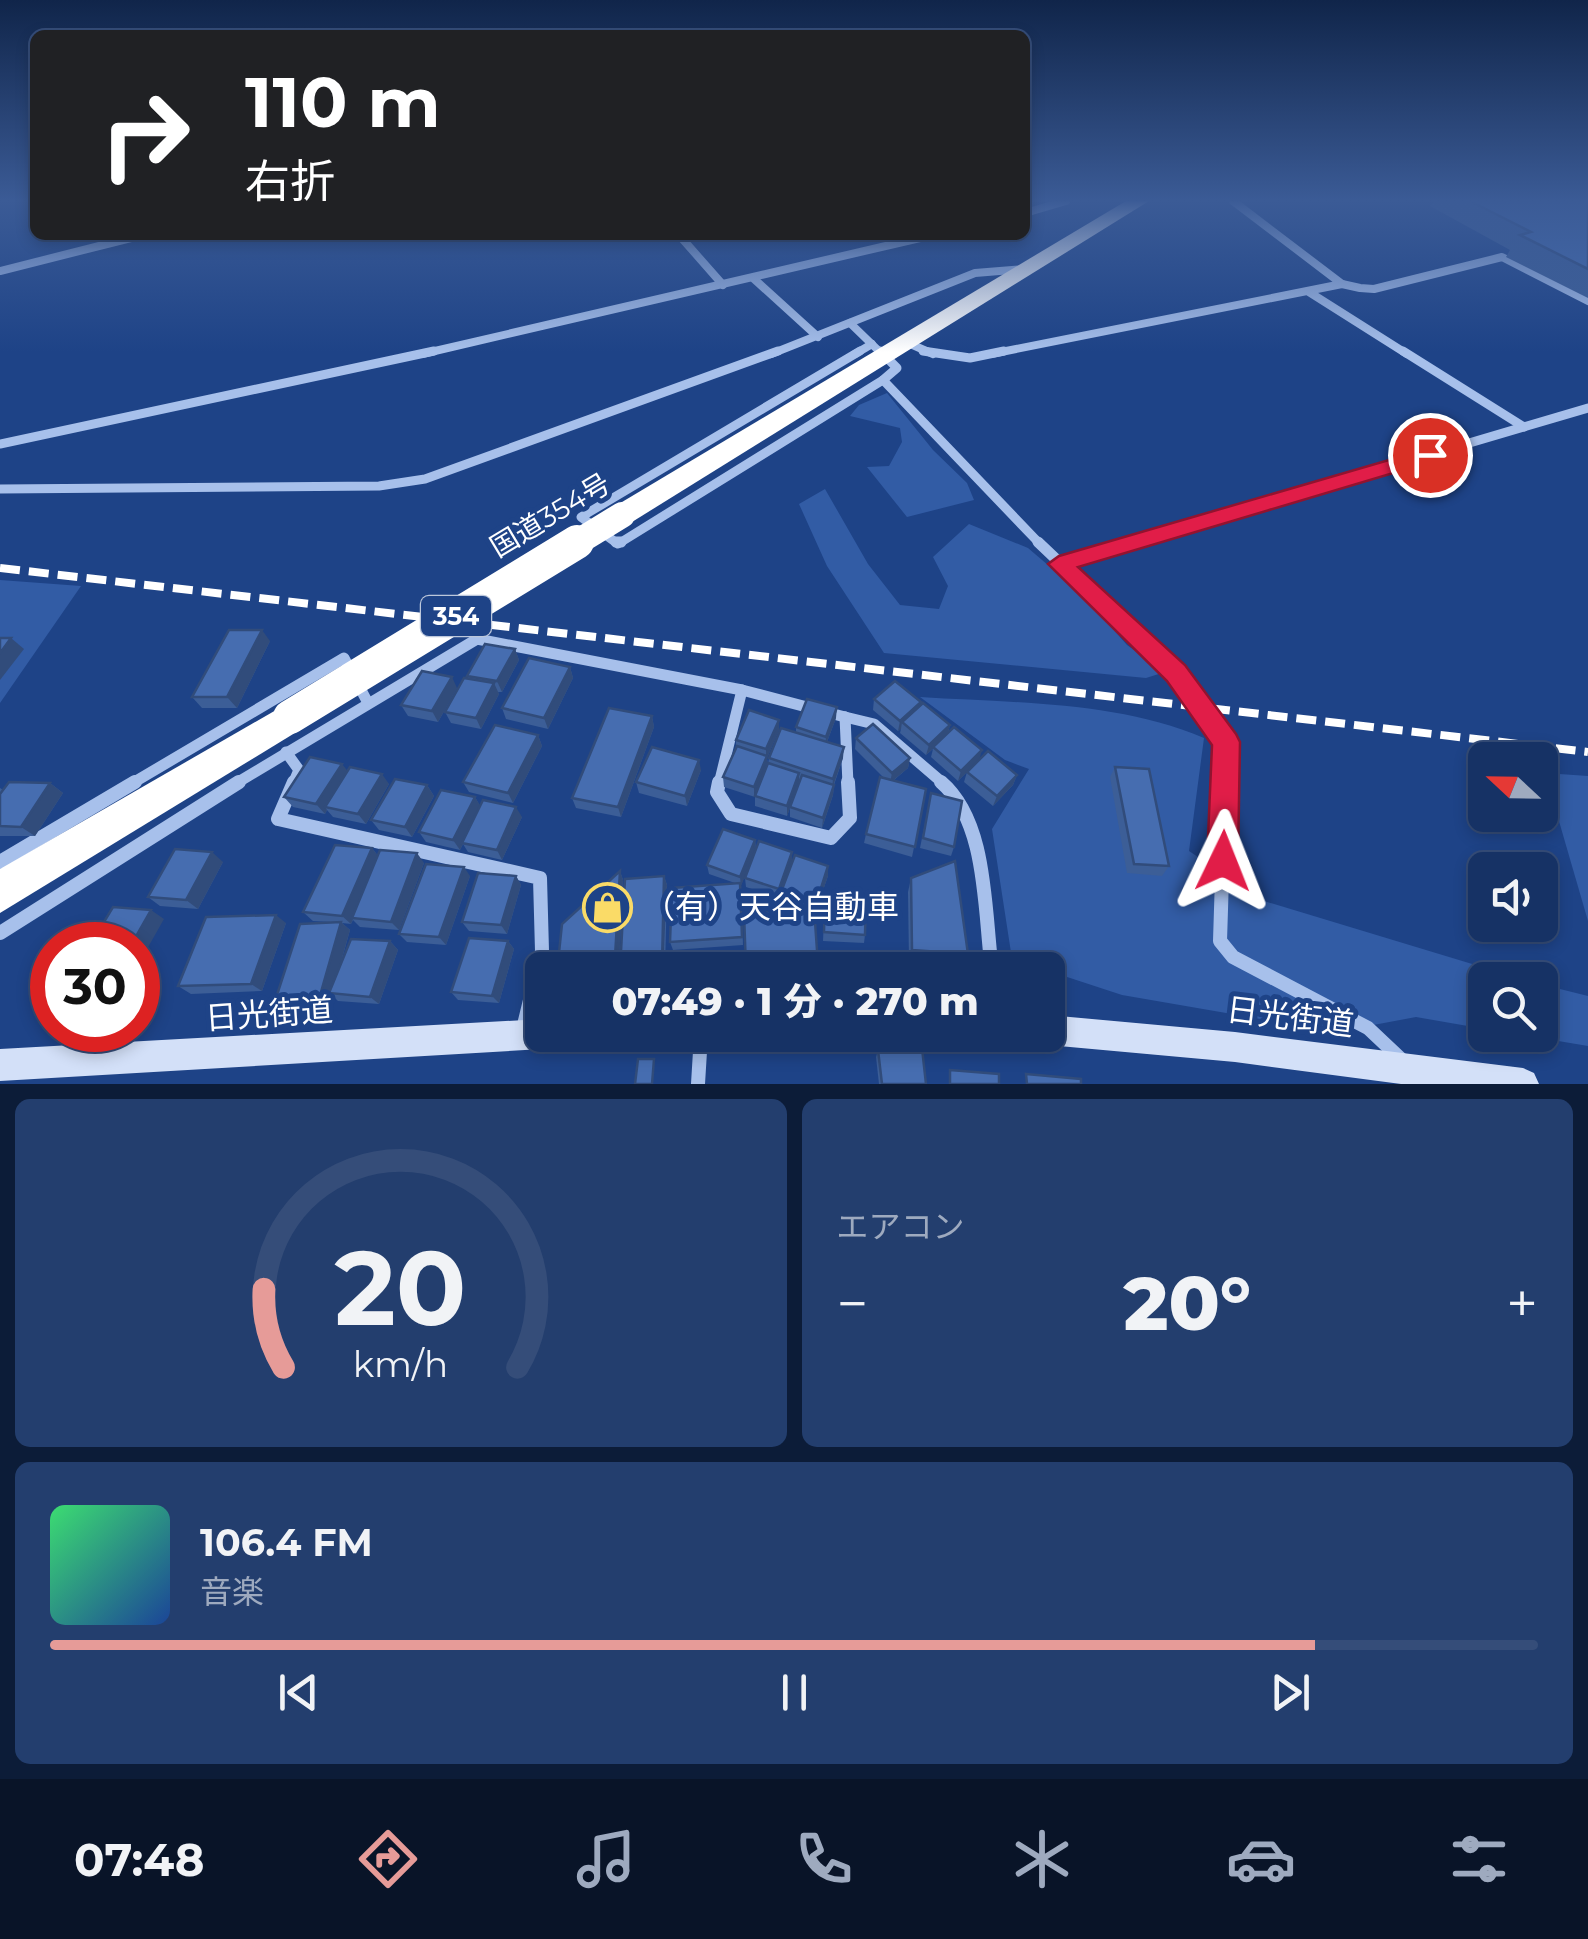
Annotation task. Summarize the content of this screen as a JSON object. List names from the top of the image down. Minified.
{"streets":{"highway":["国道354号","354"],"main road":["日光街道"]},"places":{"shop":["（有）天谷自動車"]},"north":"left","page":{"turn":["110 m","右折"],"limit":"30","trip":"07:49 · 1 分 · 270 m","tile":"エアコン","heat":["−","20°","+"],"song":["106.4 FM","音楽"],"tabs":"07:48","gauge":["20","km/h"]}}
